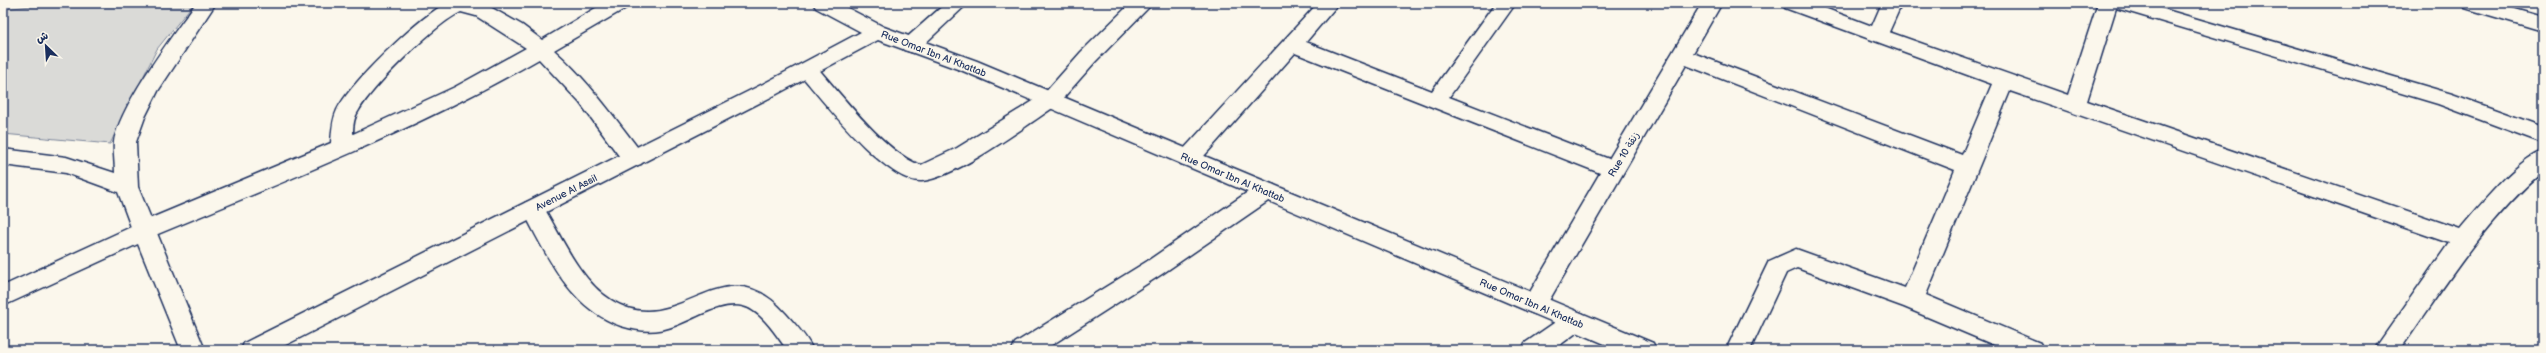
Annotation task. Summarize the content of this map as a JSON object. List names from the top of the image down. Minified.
{"streets":{"street":["Rue Omar Ibn Al Khattab","Rue 10 زنقة","Avenue Al Assil"]},"crossings":[["Rue Omar Ibn Al Khattab","Rue 10 زنقة"],["Rue Omar Ibn Al Khattab","Avenue Al Assil"]],"north":"top left"}
